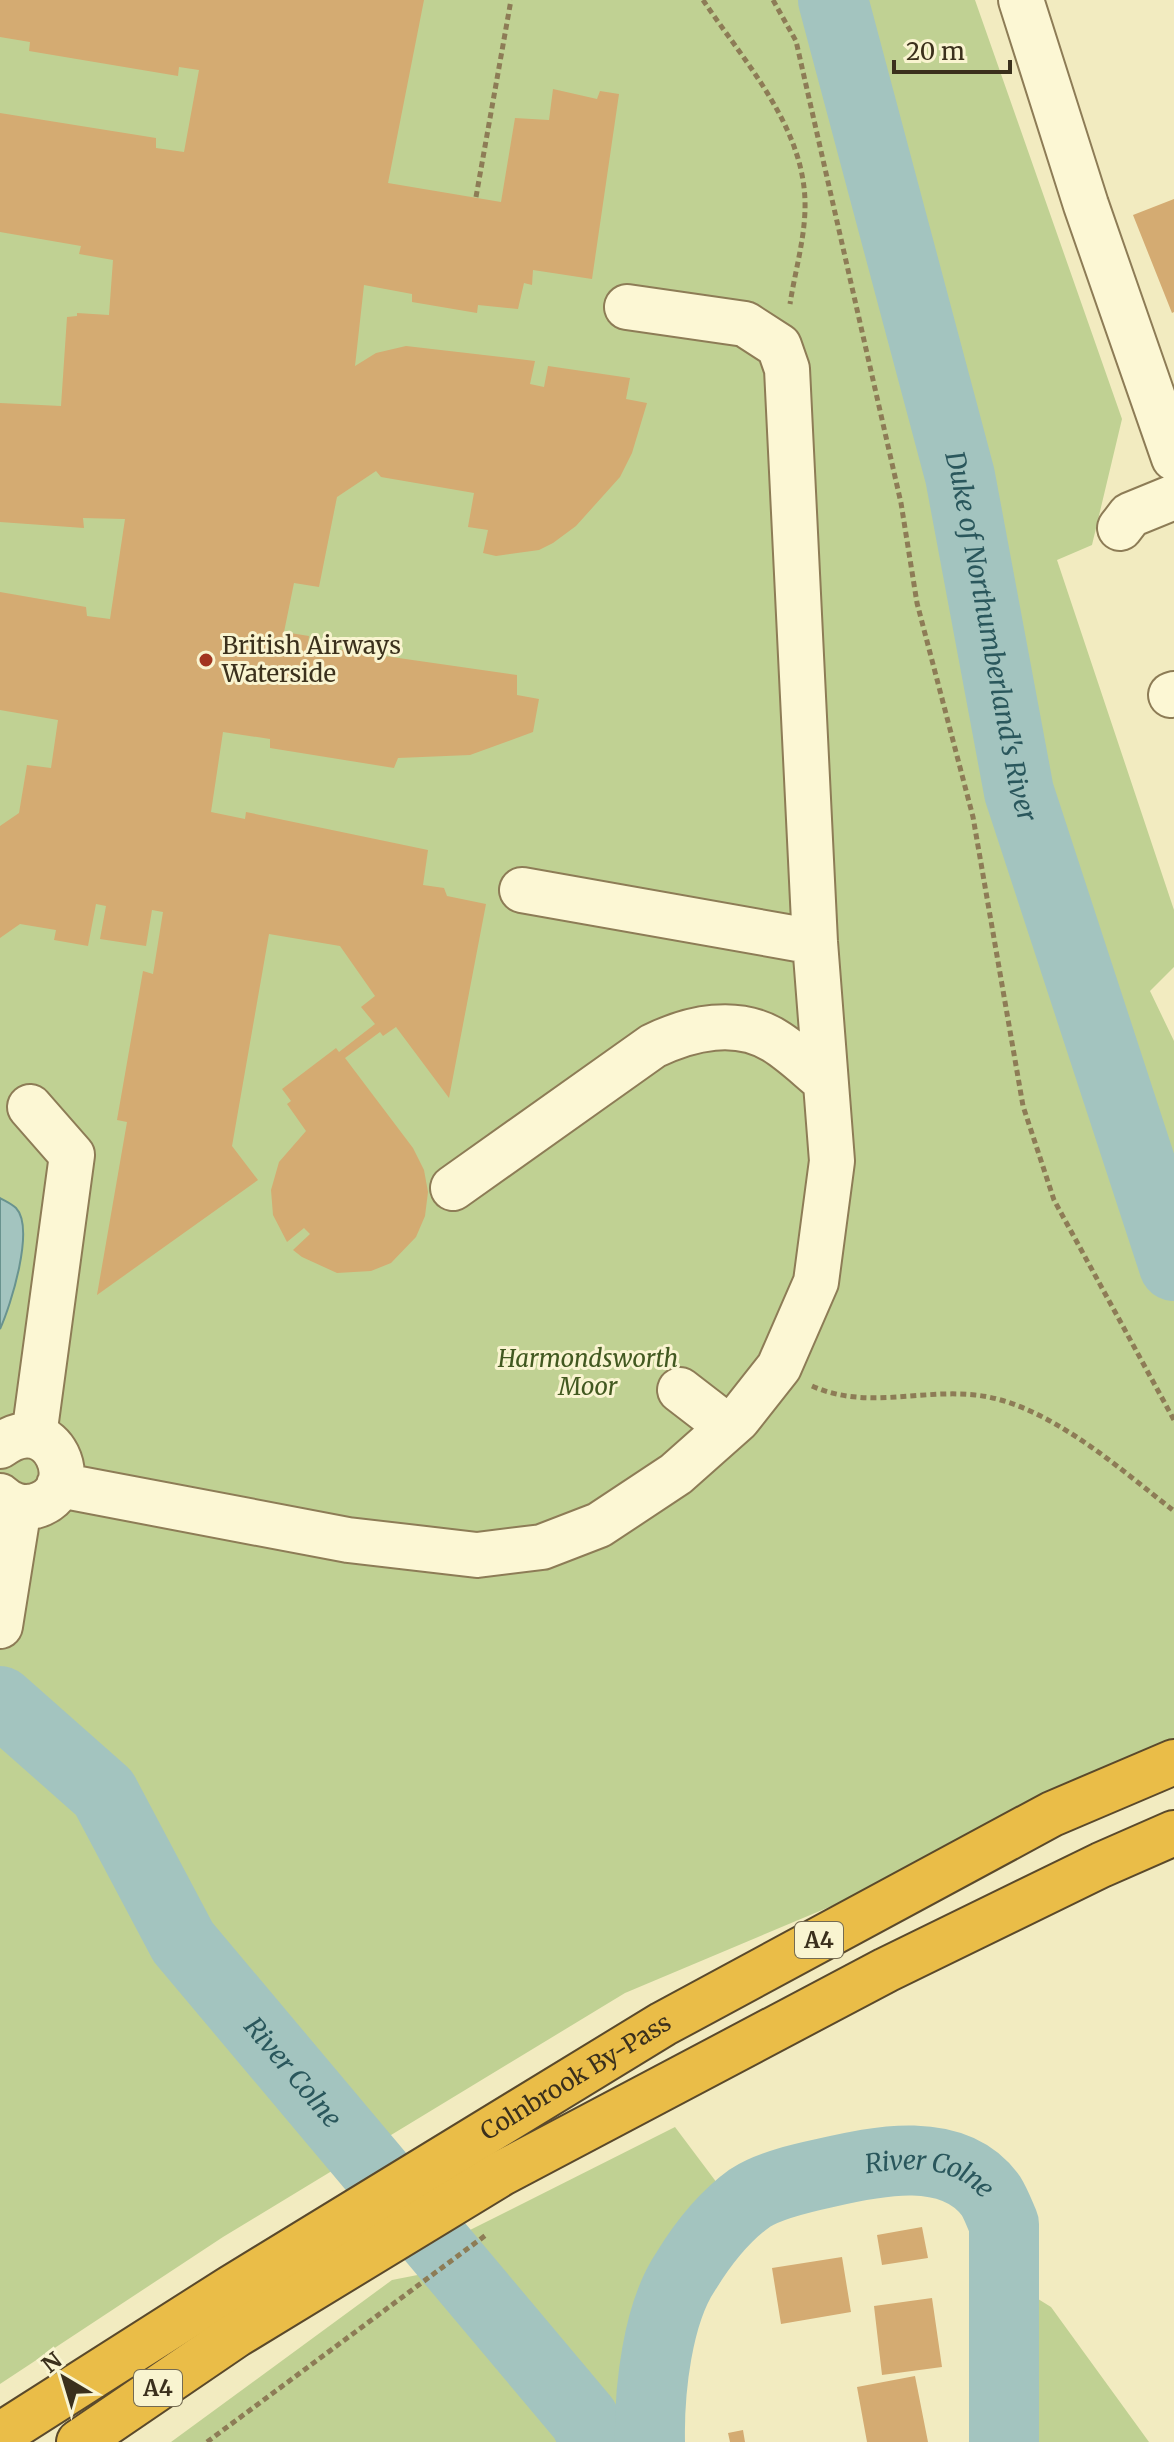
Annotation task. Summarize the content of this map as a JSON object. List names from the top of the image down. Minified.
{"streets":{"highway":["A4","Colnbrook By-Pass"]},"water":["Duke of Northumberland's River","River Colne"],"parks":["Harmondsworth Moor"],"places":["British Airways Waterside"],"scale_bar":"20 m","north":"top left"}
